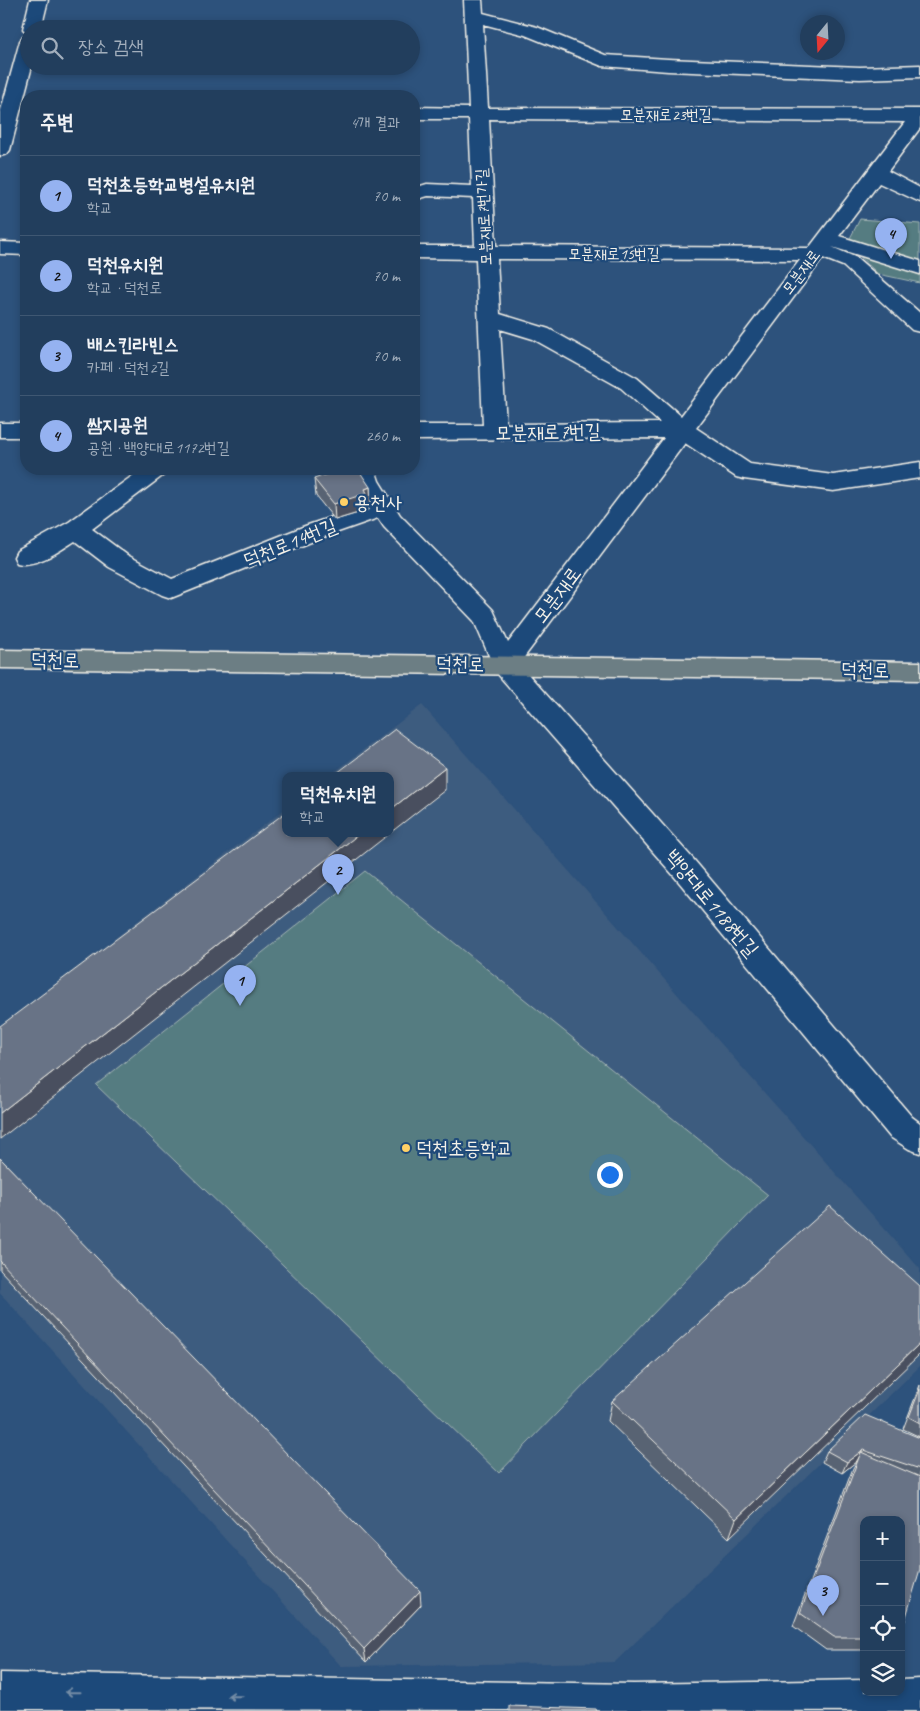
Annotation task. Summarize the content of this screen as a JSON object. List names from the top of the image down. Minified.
{"streets":{"main road":["덕천로"],"street":["모분재로23번길","모분재로7번가길","모분재로15번길","모분재로","모분재로7번길","덕천로14번길","백양대로1188번길"]},"crossings":[["모분재로23번길","모분재로7번가길"],["모분재로23번길","모분재로"],["모분재로7번가길","모분재로15번길"],["모분재로7번가길","모분재로7번길"],["모분재로15번길","모분재로"],["모분재로","모분재로7번길"],["모분재로","덕천로"],["모분재로","백양대로1188번길"],["덕천로","백양대로1188번길"]],"places":["용천사","덕천초등학교"],"north":"bottom","page":{"search":"장소 검색","heading":["주변","4개 결과"],"list":[{"mark":"1","name":"덕천초등학교병설유치원","note":"학교","value":"70 m"},{"mark":"2","name":"덕천유치원","note":"학교 · 덕천로","value":"70 m"},{"mark":"3","name":"배스킨라빈스","note":"카페 · 덕천2길","value":"70 m"},{"mark":"4","name":"쌈지공원","note":"공원 · 백양대로1172번길","value":"260 m"}],"pins":["4","2","1","3"],"popup":["덕천유치원","학교"],"map_buttons":["+","−"]}}
